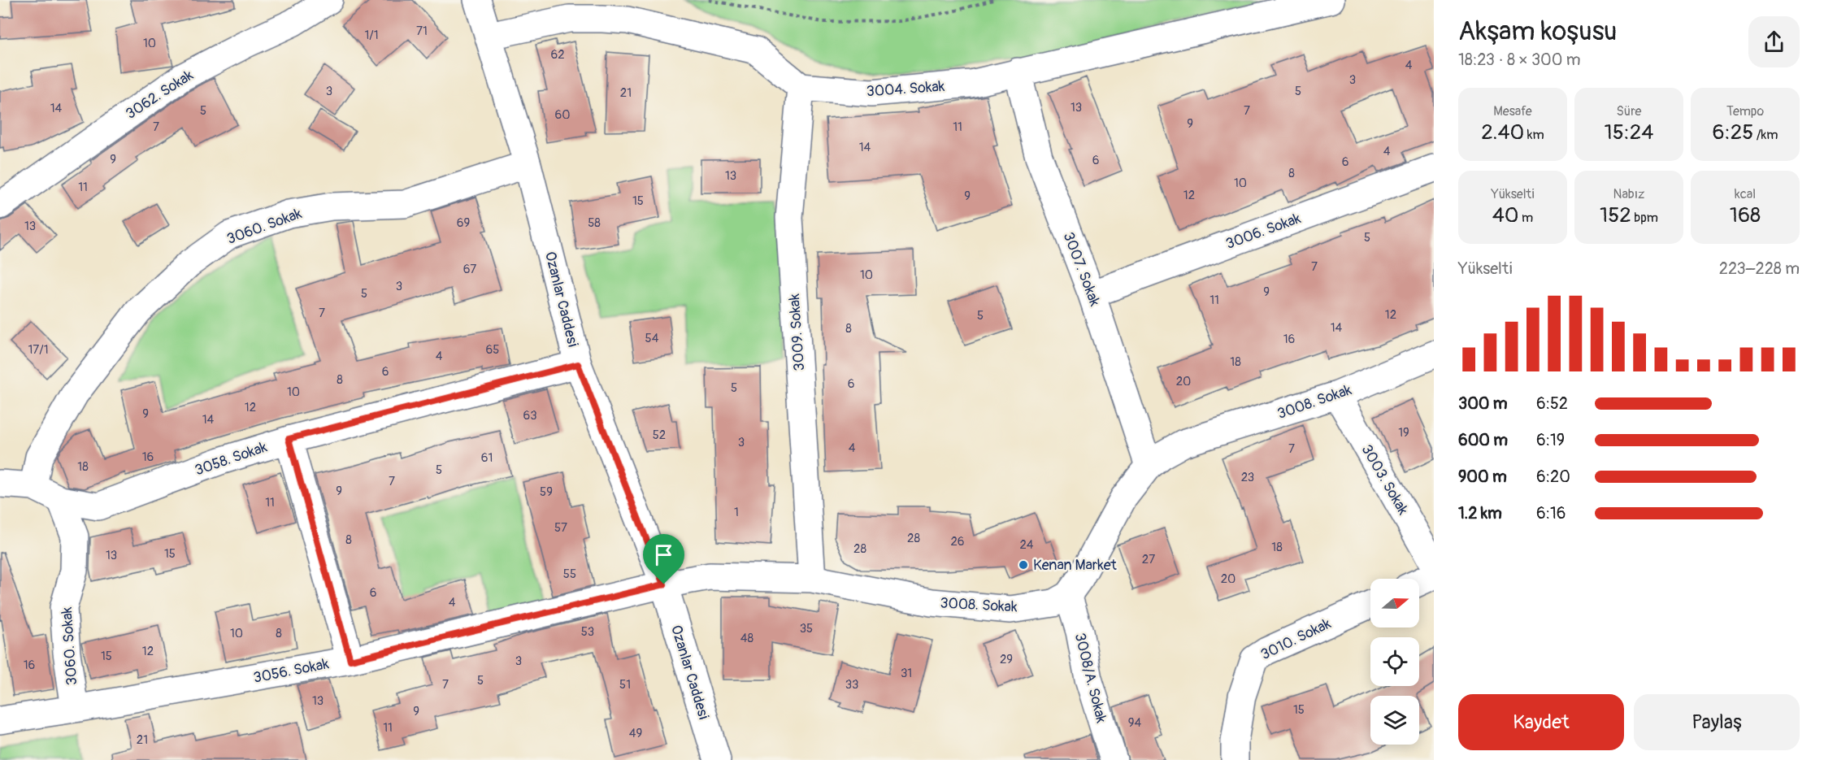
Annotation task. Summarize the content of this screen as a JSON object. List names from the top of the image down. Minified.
{"streets":{"street":["3004. Sokak","3062. Sokak","3060. Sokak","3006. Sokak","3007. Sokak","Ozanlar Caddesi","3009. Sokak","3008. Sokak","3058. Sokak","3003. Sokak","3010. Sokak","3056. Sokak","3008/A. Sokak"]},"crossings":[["3004. Sokak","3007. Sokak"],["3004. Sokak","3009. Sokak"],["3060. Sokak","Ozanlar Caddesi"],["3060. Sokak","3058. Sokak"],["3060. Sokak","3056. Sokak"],["3006. Sokak","3007. Sokak"],["3007. Sokak","3008. Sokak"],["Ozanlar Caddesi","3008. Sokak"],["Ozanlar Caddesi","3058. Sokak"],["Ozanlar Caddesi","3056. Sokak"],["3009. Sokak","3008. Sokak"],["3008. Sokak","3003. Sokak"],["3008. Sokak","3056. Sokak"],["3008. Sokak","3008/A. Sokak"]],"places":["Kenan Market"],"house_numbers":["71","1/1","10","62","4","3","3","5","21","13","14","5","7","60","9","7","11","14","4","9","6","6","8","13","10","11","12","9","15","69","58","13","5","7","67","10","3","9","5","11","7","12","5","14","8","54","16","17/1","65","4","18","6","8","20","6","5","10","12","9","63","14","19","52","3","4","7","16","61","18","5","23","7","9","59","11","1","57","28","8","26","24","18","28","15","13","27","55","20","6","4","35","53","10","8","48","12","15","29","3","16","31","5","7","51","33","13","15","9","94","11","49","21"],"north":"right","page":{"heading":["Akşam koşusu","18:23 · 8 × 300 m"],"stats":[["Mesafe","2.40 km"],["Süre","15:24"],["Tempo","6:25 /km"],["Yükselti","40 m"],["Nabız","152 bpm"],["kcal","168"]],"chart":["Yükselti","223–228 m"],"list":[{"name":"300 m","note":"6:52"},{"name":"600 m","note":"6:19"},{"name":"900 m","note":"6:20"},{"name":"1.2 km","note":"6:16"}],"buttons":["Kaydet","Paylaş"]}}
